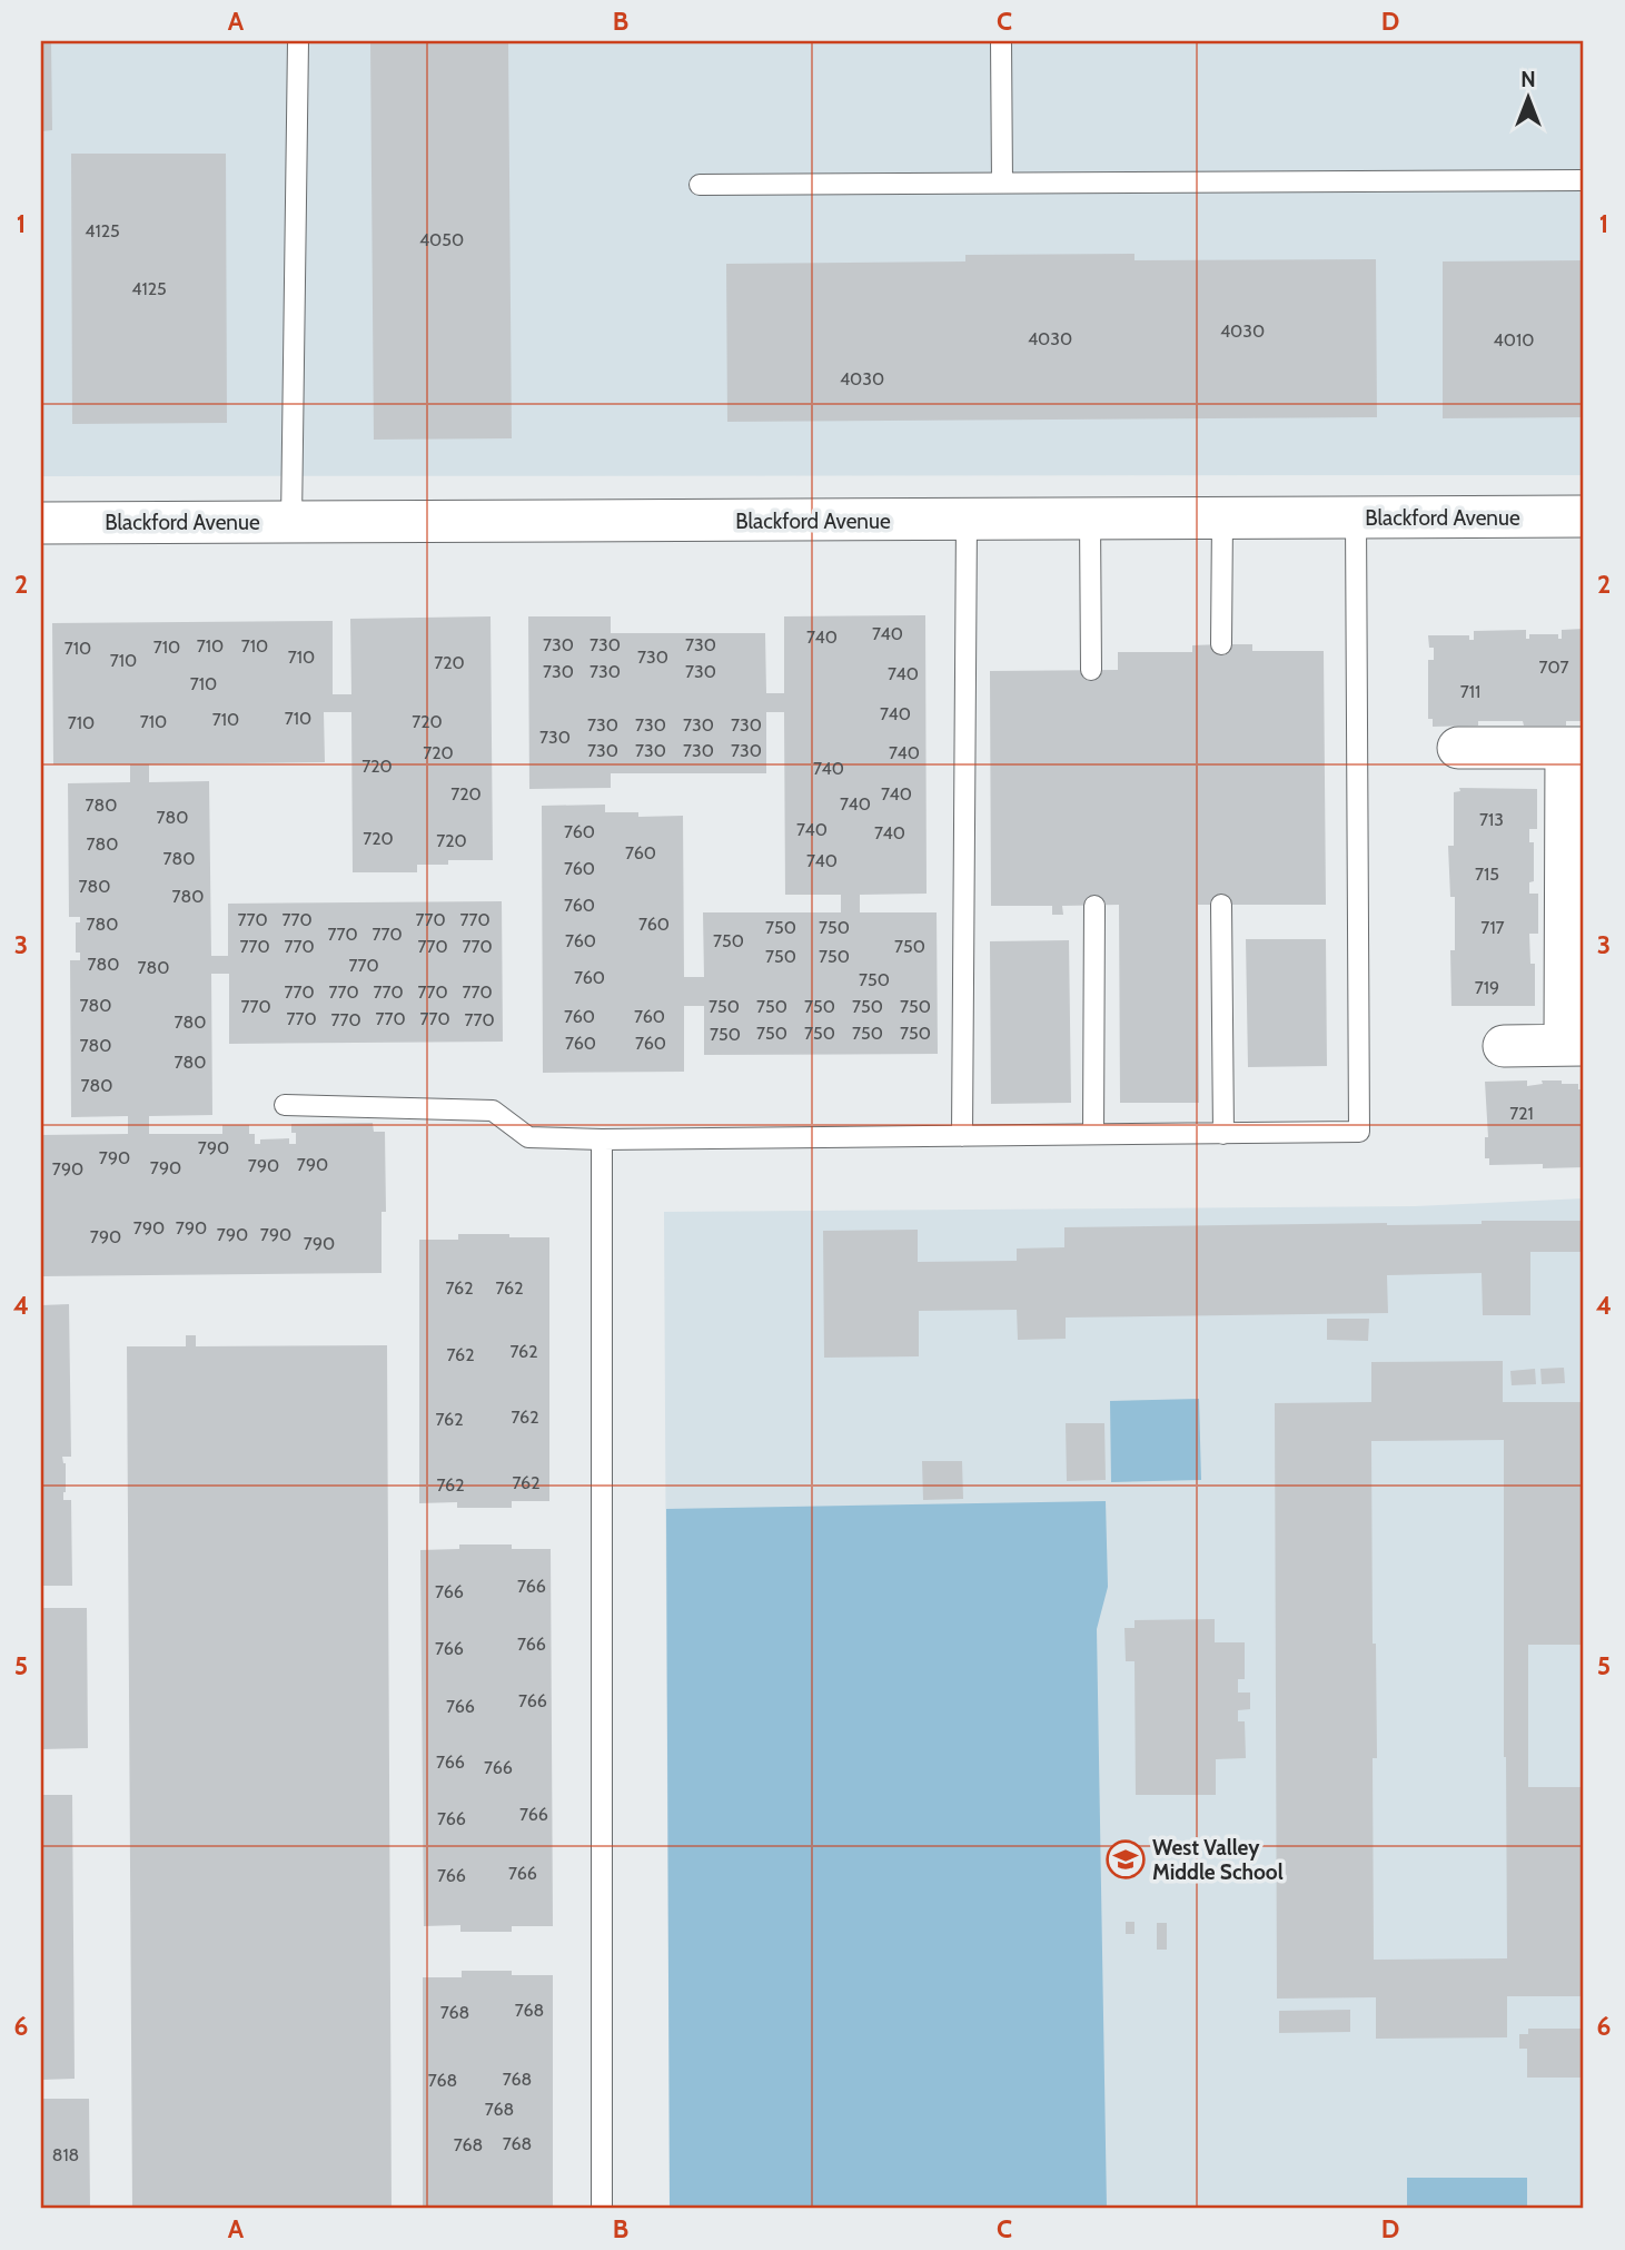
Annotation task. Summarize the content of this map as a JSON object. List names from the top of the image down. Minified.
{"streets":{"street":["Blackford Avenue"]},"places":{"school or university":["West Valley Middle School"]},"house_numbers":["4125","4050","4125","4030","4030","4010","4030","740","740","730","730","730","710","710","710","710","710","730","710","720","707","730","730","730","740","710","711","740","710","710","710","720","710","730","730","730","730","730","730","730","730","730","720","740","720","740","720","740","740","780","780","713","740","760","740","720","720","780","760","780","740","760","715","780","780","760","770","770","770","770","780","760","750","750","717","770","770","760","750","770","770","770","770","750","750","750","780","770","780","760","750","719","770","770","770","770","770","780","770","750","750","750","750","750","760","760","770","770","770","770","770","780","750","750","750","750","750","760","760","780","780","780","721","790","790","790","790","790","790","790","790","790","790","790","790","762","762","762","762","762","762","762","762","766","766","766","766","766","766","766","766","766","766","766","766","768","768","768","768","768","768","768","818"],"north":"top","grid":{"columns":["A","B","C","D"],"rows":["1","2","3","4","5","6"]}}
